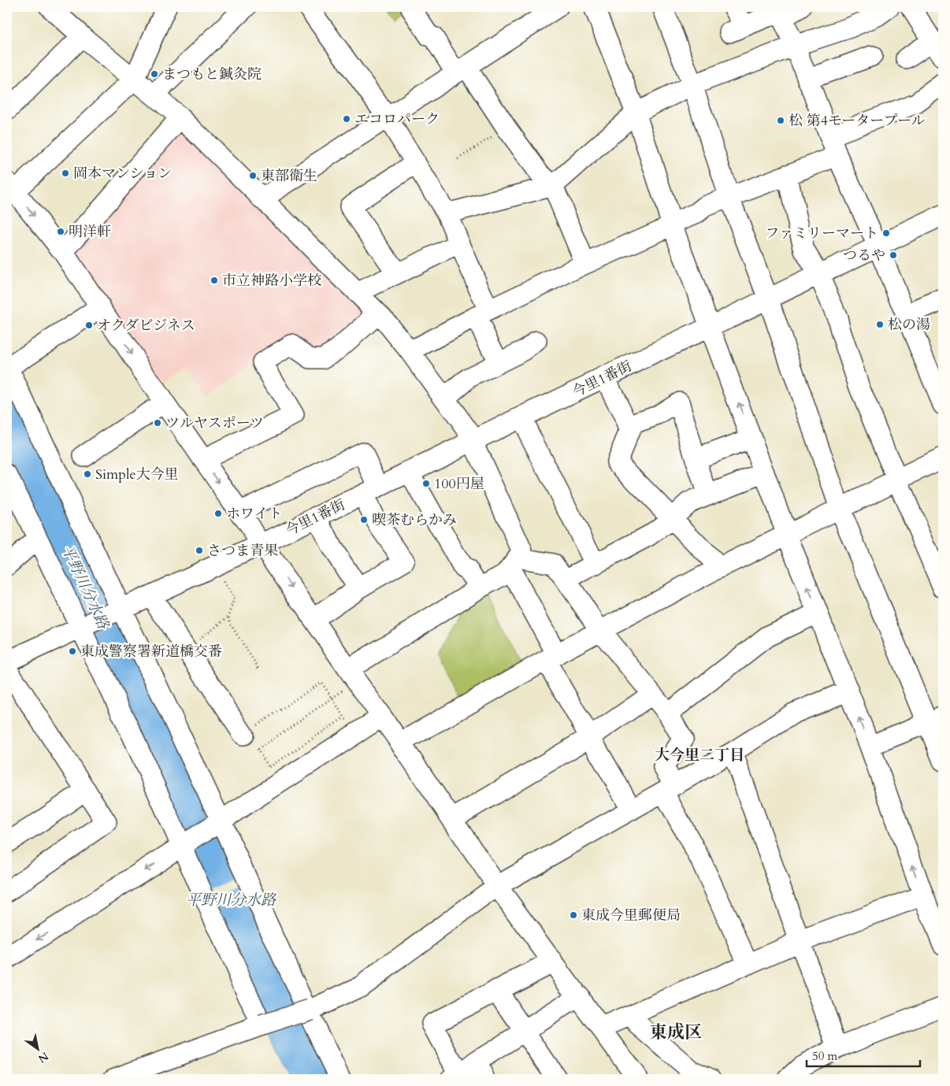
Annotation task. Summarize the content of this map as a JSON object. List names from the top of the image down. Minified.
{"streets":{"street":["今里1番街"]},"districts":["大今里二丁目","東成区"],"water":["平野川分水路"],"places":["まつもと鍼灸院","エコロパーク","松 第4モータープール","岡本マンション","東部衛生","明洋軒","ファミリーマート","つるや","市立神路小学校","松の湯","オクダビジネス","ツルヤスポーツ","Simple大今里","100円屋","ホワイト","喫茶むらかみ","さつま青果","東成警察署新道橋交番","東成今里郵便局"],"scale_bar":"50 m","north":"bottom right"}
